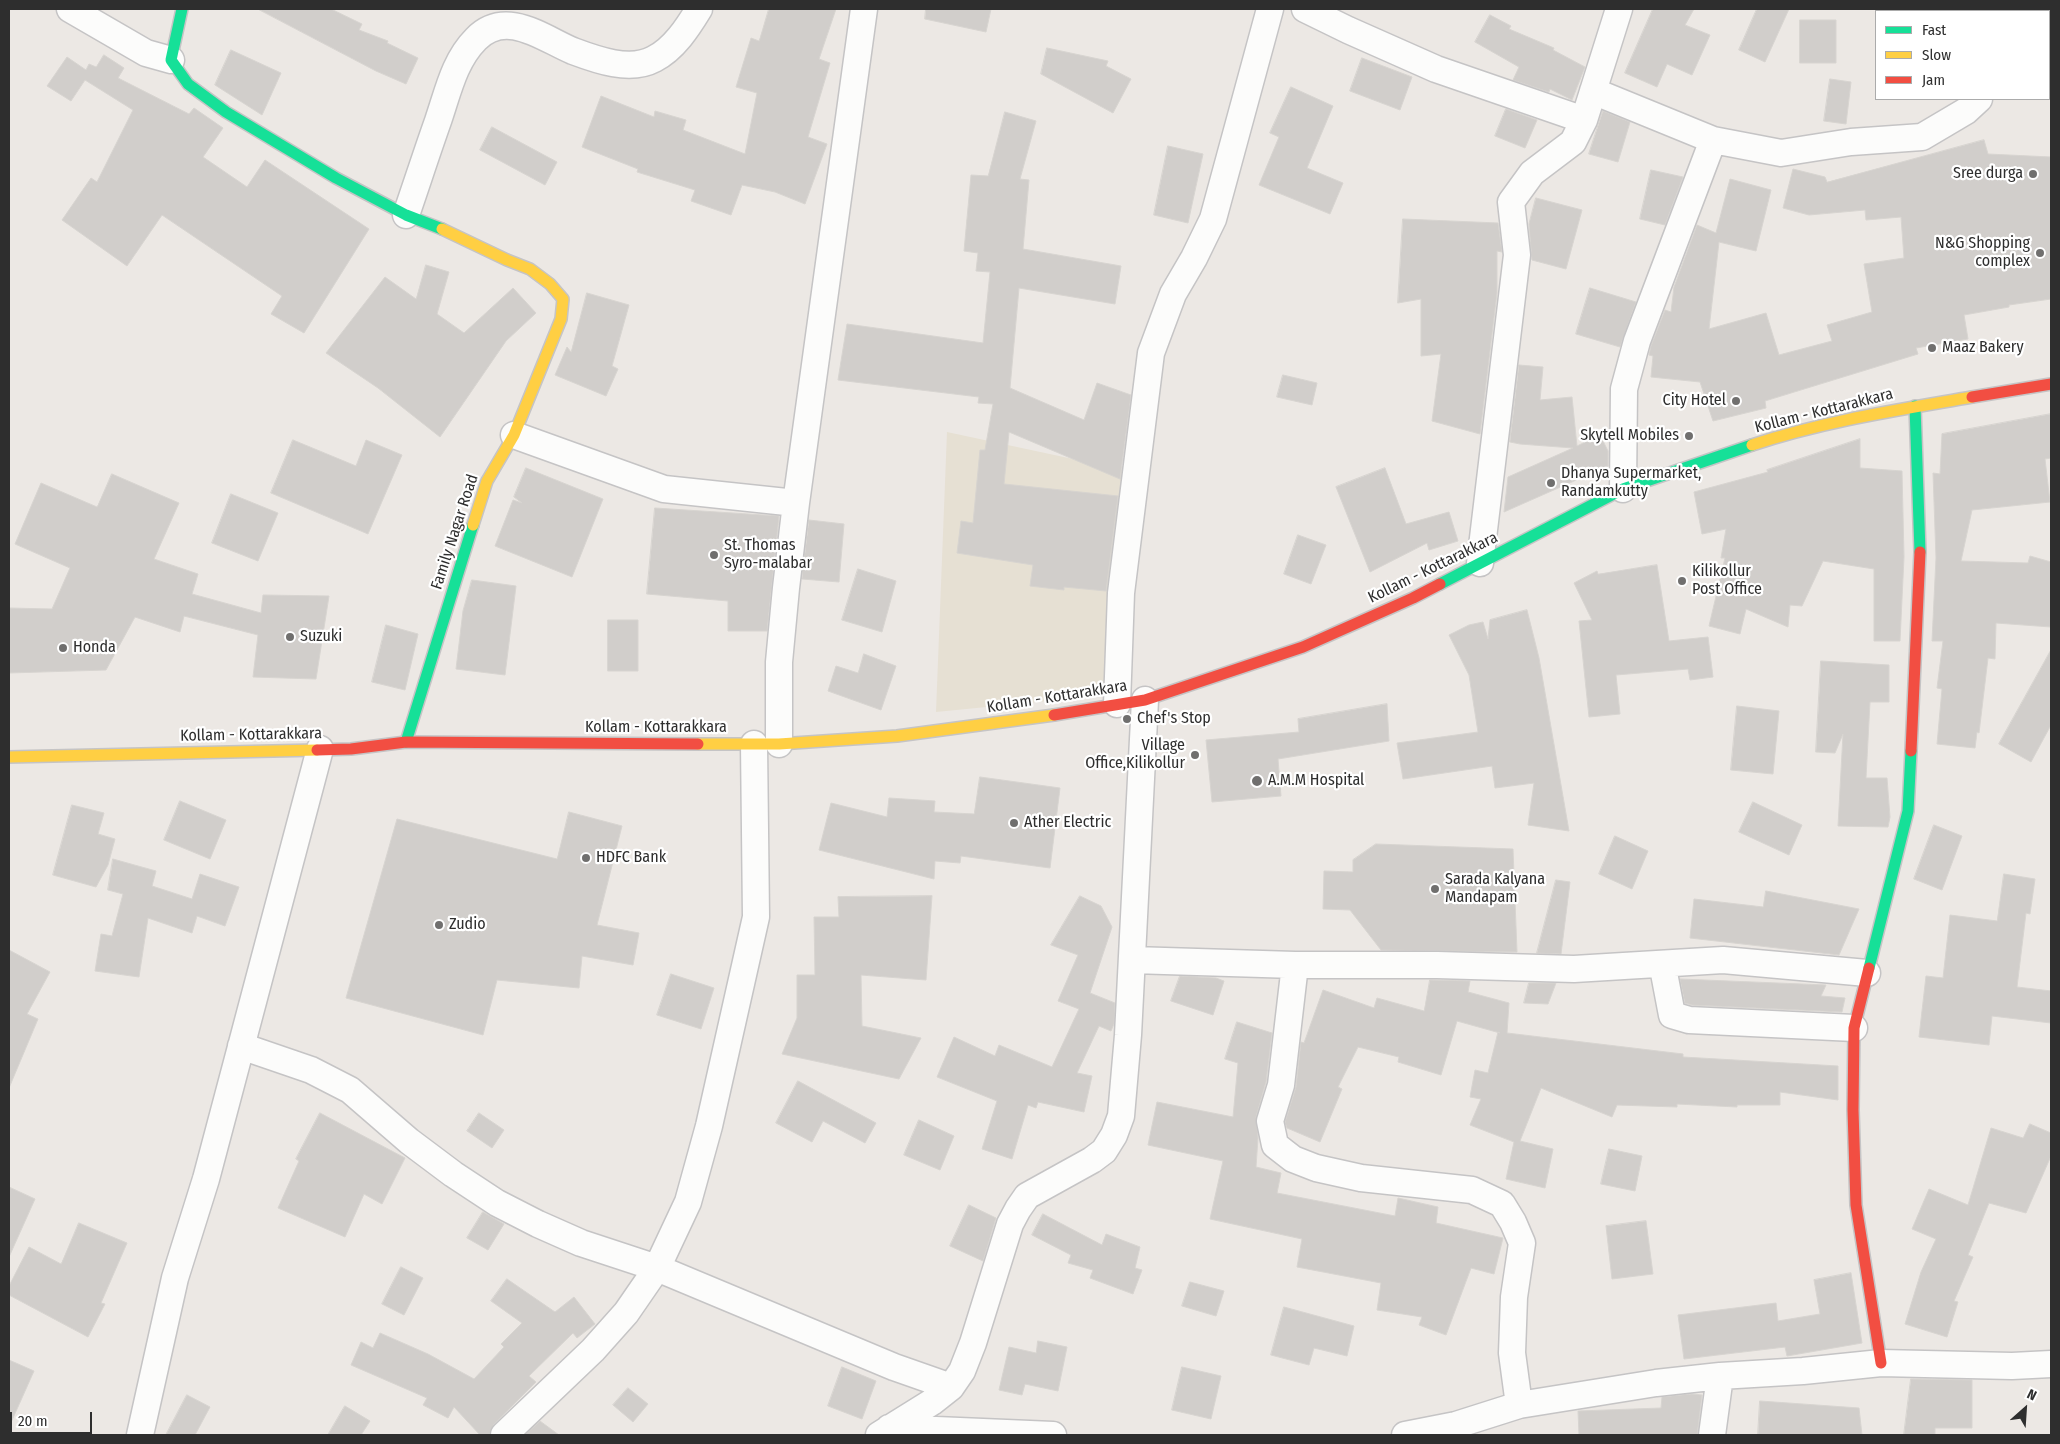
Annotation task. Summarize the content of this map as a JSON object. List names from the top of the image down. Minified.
{"streets":{"main road":["Kollam - Kottarakkara","Family Nagar Road"]},"crossings":[["Kollam - Kottarakkara","Family Nagar Road"]],"places":["Sree durga","N&G Shopping complex","Maaz Bakery","City Hotel","Skytell Mobiles","Dhanya Supermarket, Randamkutty","St. Thomas Syro-malabar","Kilikollur Post Office","Suzuki","Honda","Chef's Stop","Village Office,Kilikollur","A.M.M Hospital","Ather Electric","HDFC Bank","Sarada Kalyana Mandapam","Zudio"],"legend":["Fast","Slow","Jam"],"scale_bar":"20 m","north":"top right"}
